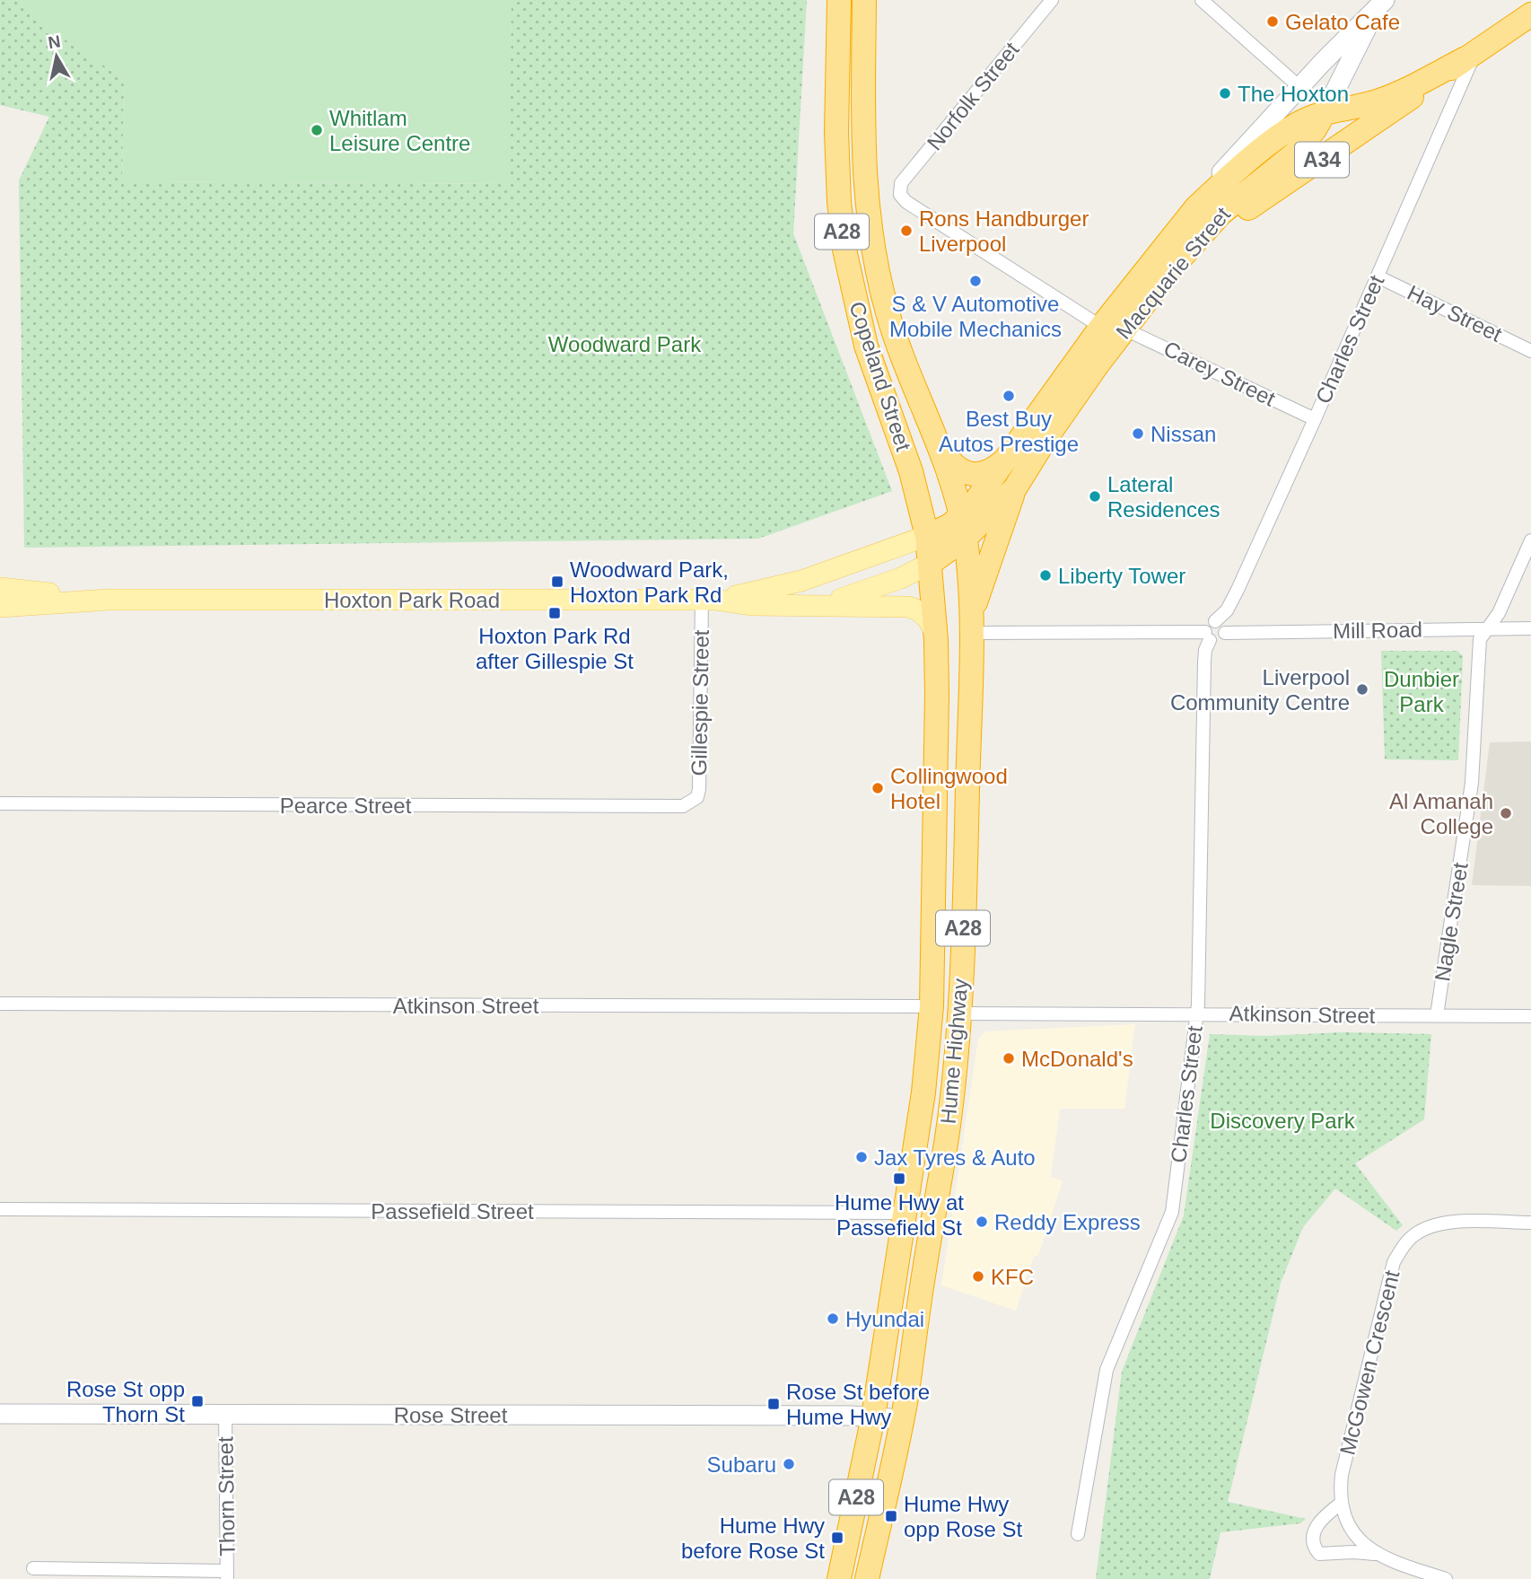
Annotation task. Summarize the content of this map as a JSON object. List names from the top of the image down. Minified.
{"streets":{"highway":["A34","A28","Macquarie Street","Copeland Street","Hume Highway"],"main road":["Hoxton Park Road"],"street":["Norfolk Street","Hay Street","Charles Street","Carey Street","Mill Road","Gillespie Street","Pearce Street","Nagle Street","Atkinson Street","Passefield Street","McGowen Crescent","Rose Street","Thorn Street"]},"crossings":[["Norfolk Street","Carey Street"],["A34","Macquarie Street"],["A34","Charles Street"],["A34","Copeland Street"],["A34","Hoxton Park Road"],["A34","Hume Highway"],["Macquarie Street","Carey Street"],["Macquarie Street","Copeland Street"],["Macquarie Street","Hume Highway"],["Hay Street","Charles Street"],["Charles Street","Carey Street"],["Charles Street","Mill Road"],["Charles Street","Atkinson Street"],["Copeland Street","Hoxton Park Road"],["Copeland Street","Hume Highway"],["Hoxton Park Road","Gillespie Street"],["Hoxton Park Road","Hume Highway"],["Mill Road","Nagle Street"],["Gillespie Street","Pearce Street"],["Nagle Street","Atkinson Street"],["Atkinson Street","Hume Highway"],["Hume Highway","Passefield Street"],["Hume Highway","Rose Street"],["Rose Street","Thorn Street"]],"parks":["Woodward Park","Dunbier Park","Discovery Park"],"places":{"other":["Gelato Cafe","The Hoxton","Whitlam Leisure Centre","Rons Handburger Liverpool","S & V Automotive Mobile Mechanics","Best Buy Autos Prestige","Nissan","Lateral Residences","Liberty Tower","Liverpool Community Centre","Collingwood Hotel","Al Amanah College","McDonald's","Jax Tyres & Auto","Reddy Express","KFC","Hyundai","Subaru"],"transit":["Woodward Park, Hoxton Park Rd","Hoxton Park Rd after Gillespie St","Hume Hwy at Passefield St","Rose St opp Thorn St","Rose St before Hume Hwy","Hume Hwy opp Rose St","Hume Hwy before Rose St"]},"north":"top"}
